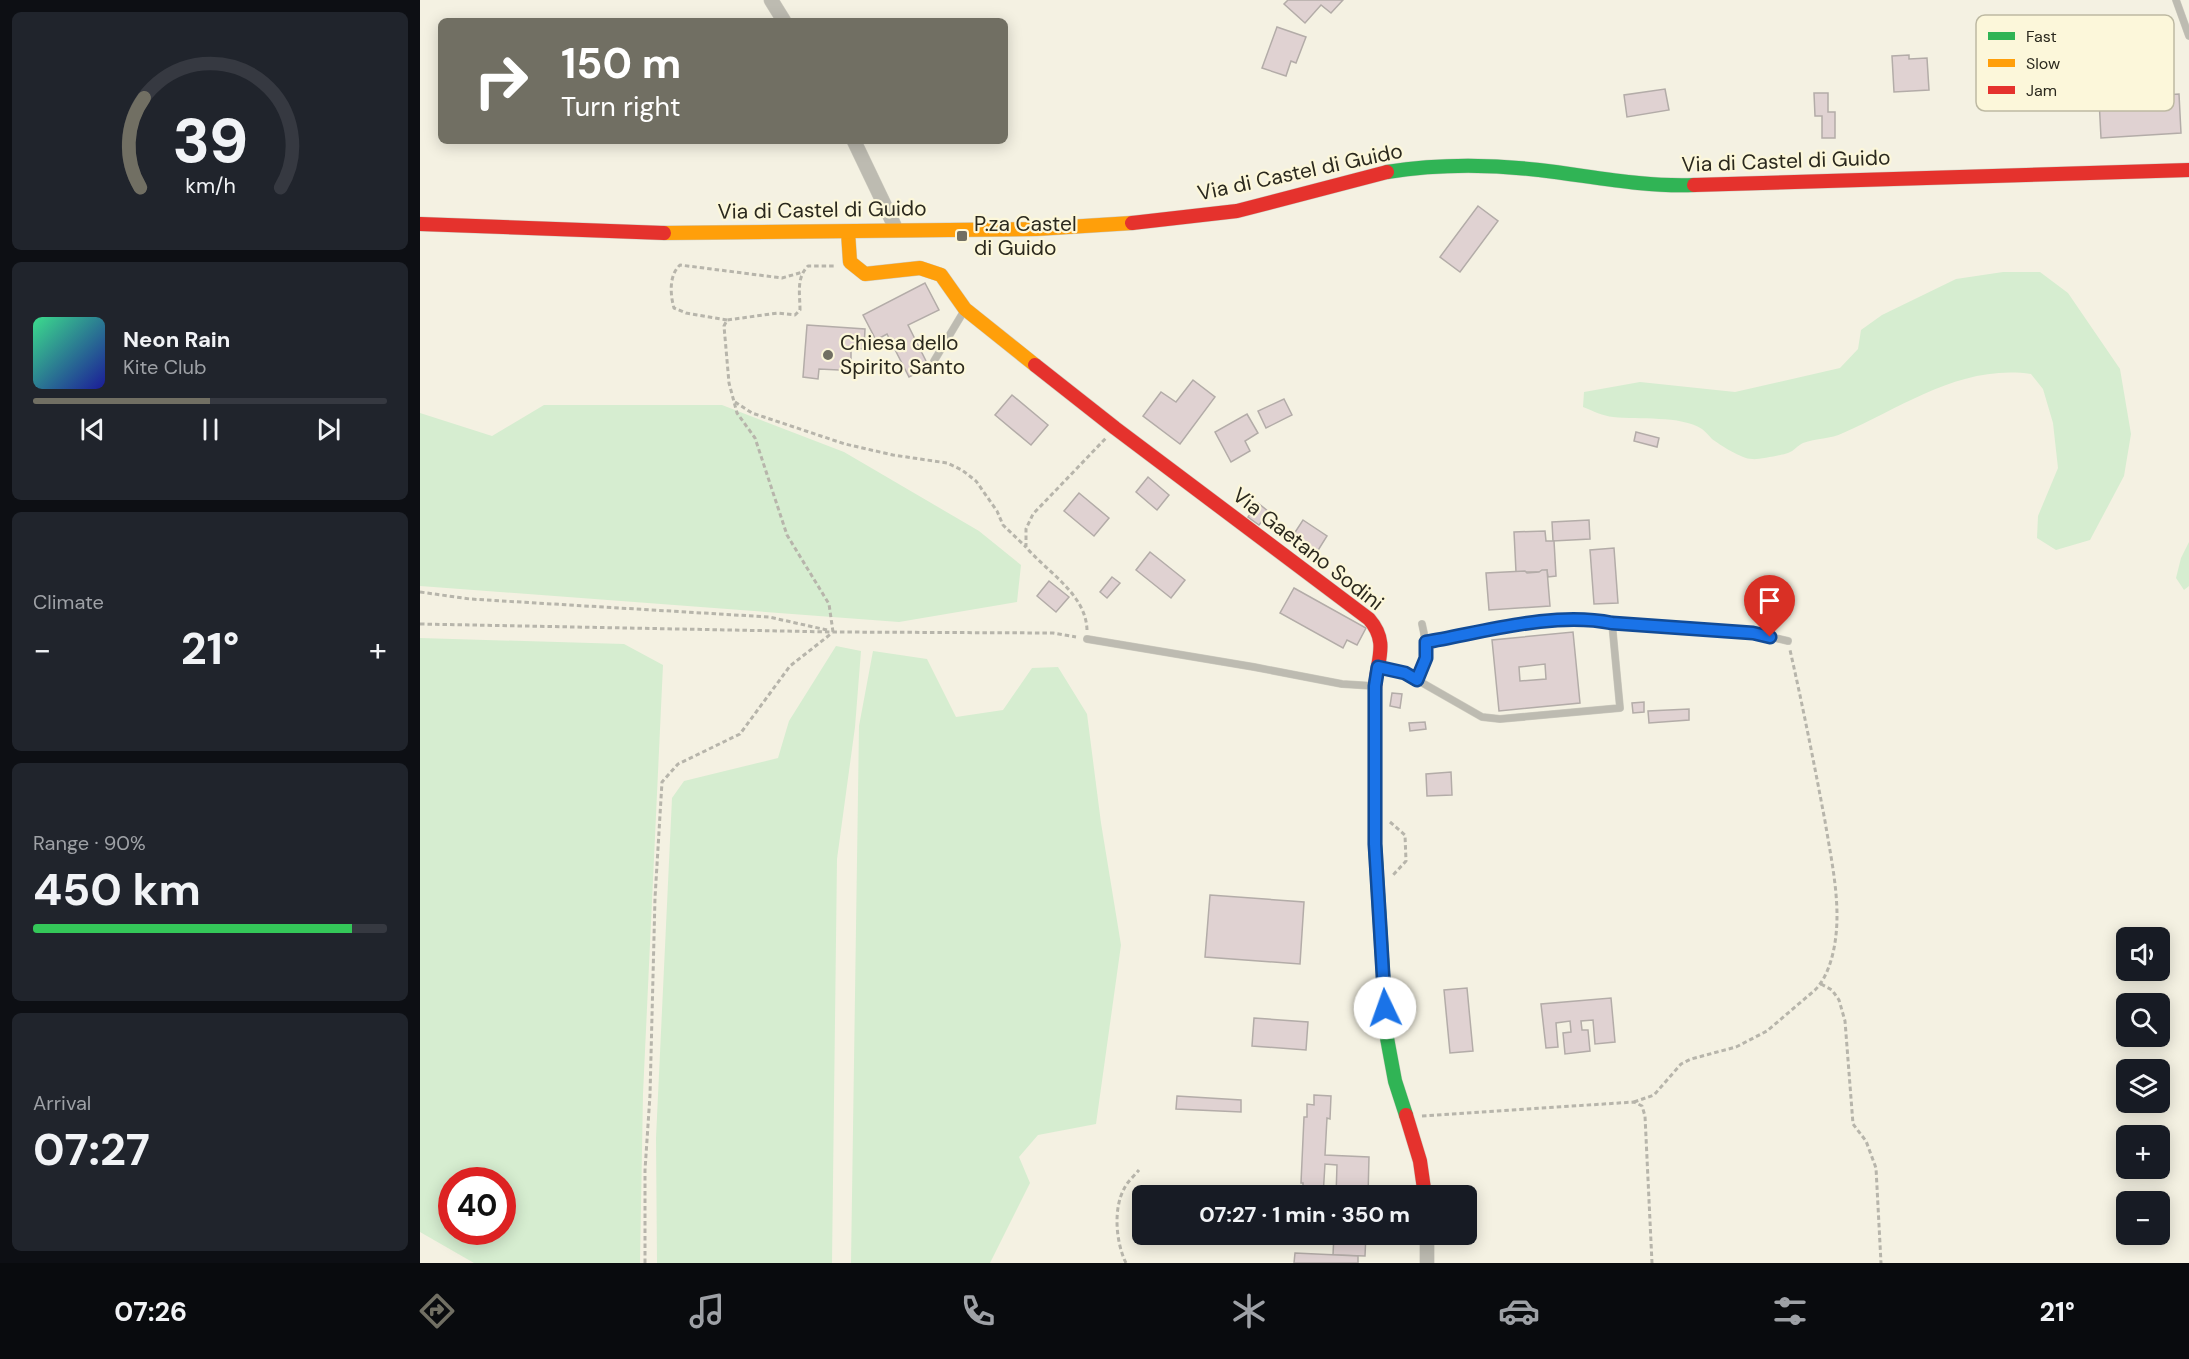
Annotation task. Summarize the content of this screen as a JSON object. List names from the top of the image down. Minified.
{"streets":{"street":["Via di Castel di Guido","Via Gaetano Sodini"]},"places":{"transit":["P.za Castel di Guido"],"other":["Chiesa dello Spirito Santo"]},"legend":["Fast","Slow","Jam"],"page":{"turn":["150 m","Turn right"],"song":["Neon Rain","Kite Club"],"tile":["Climate",["Range · 90%","450 km"],["Arrival","07:27"]],"heat":["−","21°","+"],"map_buttons":["+","−"],"limit":"40","trip":"07:27 · 1 min · 350 m","tabs":["07:26","21°"],"gauge":["39","km/h"]}}
